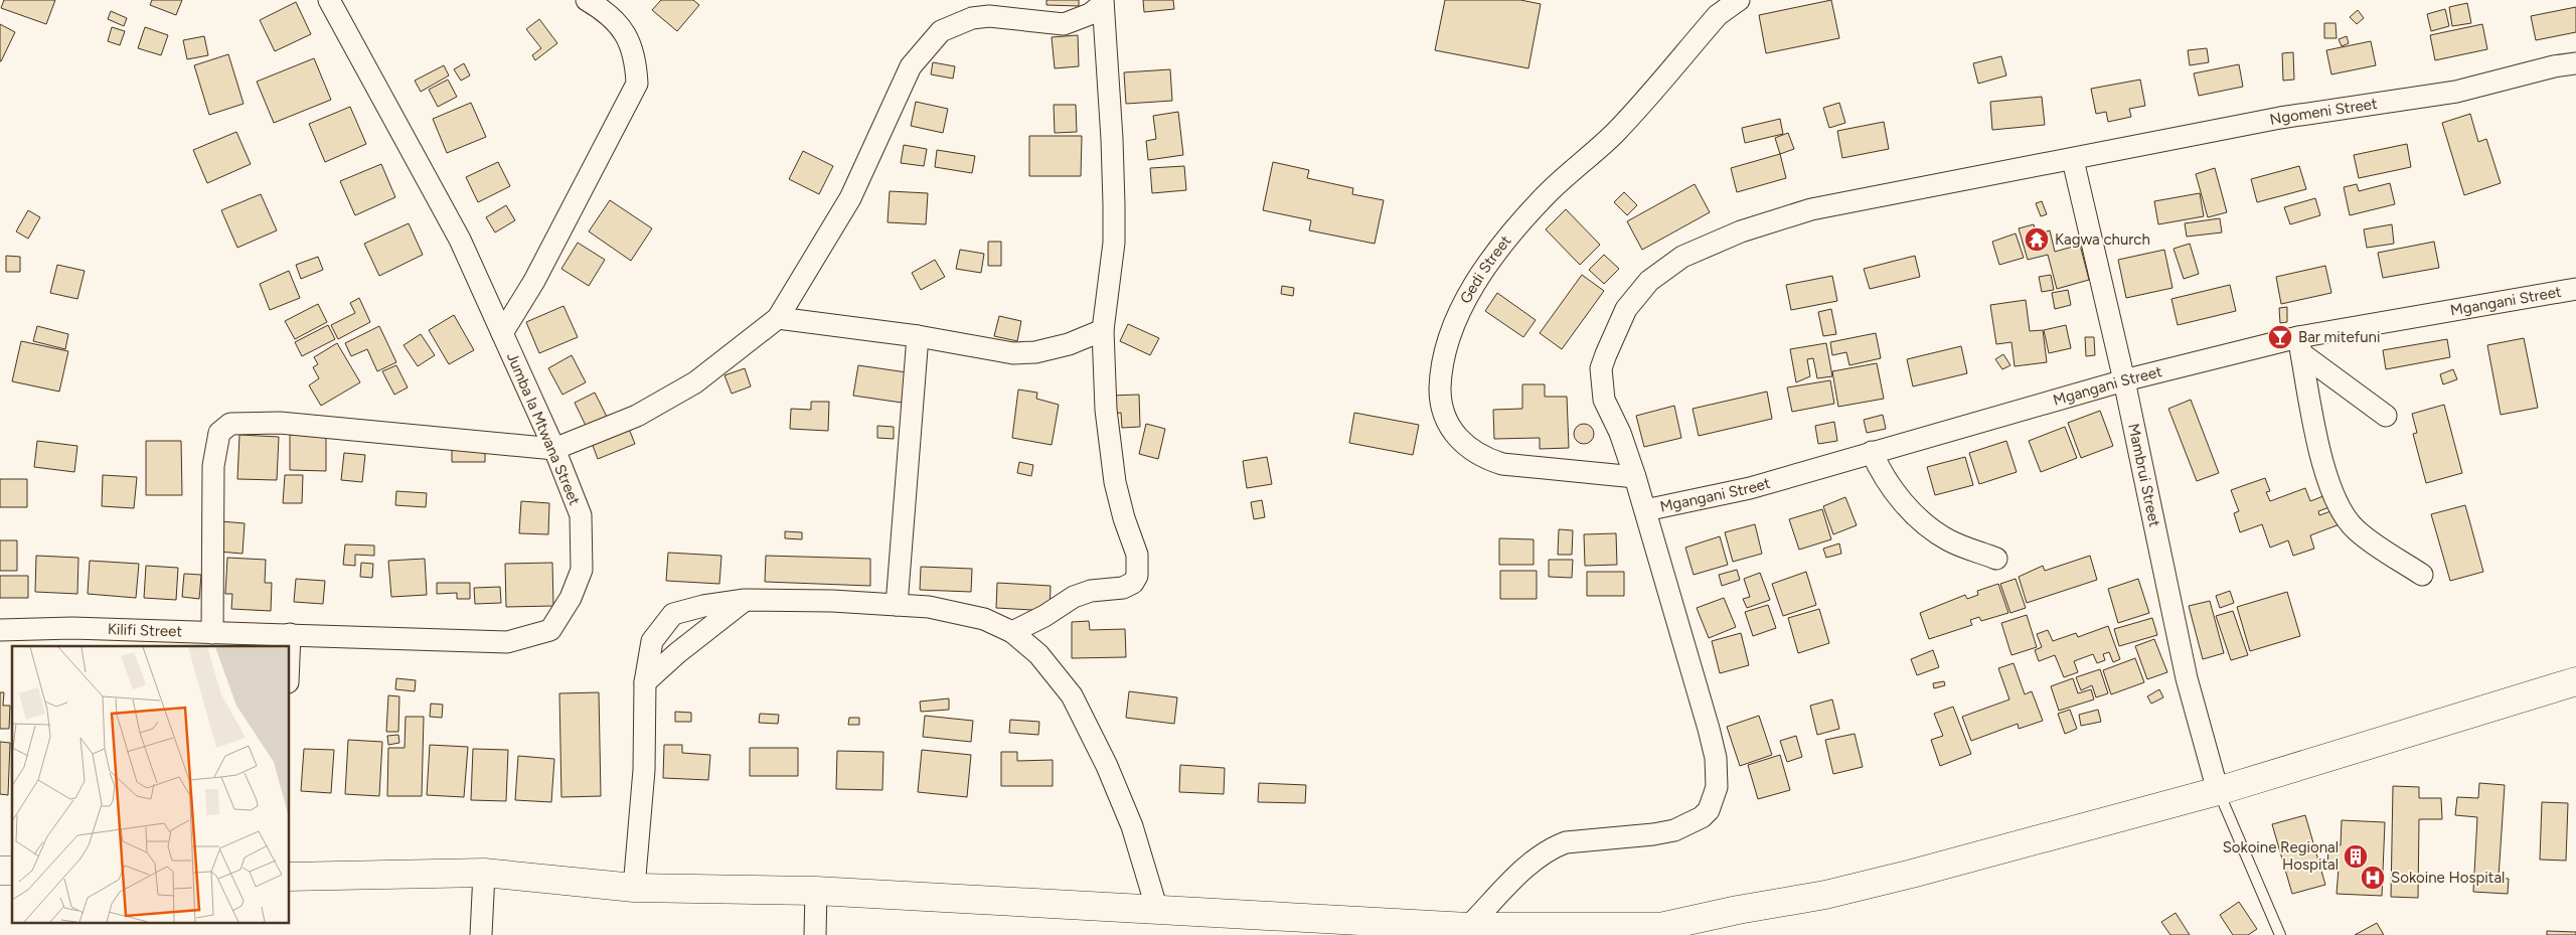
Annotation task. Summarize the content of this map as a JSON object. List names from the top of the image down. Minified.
{"streets":{"street":["Ngomeni Street","Gedi Street","Mgangani Street","Jumba la Mtwana Street","Mambrui Street","Kilifi Street"]},"crossings":[["Ngomeni Street","Gedi Street"],["Ngomeni Street","Mgangani Street"],["Ngomeni Street","Mambrui Street"],["Mgangani Street","Mambrui Street"],["Jumba la Mtwana Street","Kilifi Street"]],"places":{"temple":["Kagwa church"],"bar":["Bar mitefuni"],"building":["Sokoine Regional Hospital"],"hospital":["Sokoine Hospital"]}}
